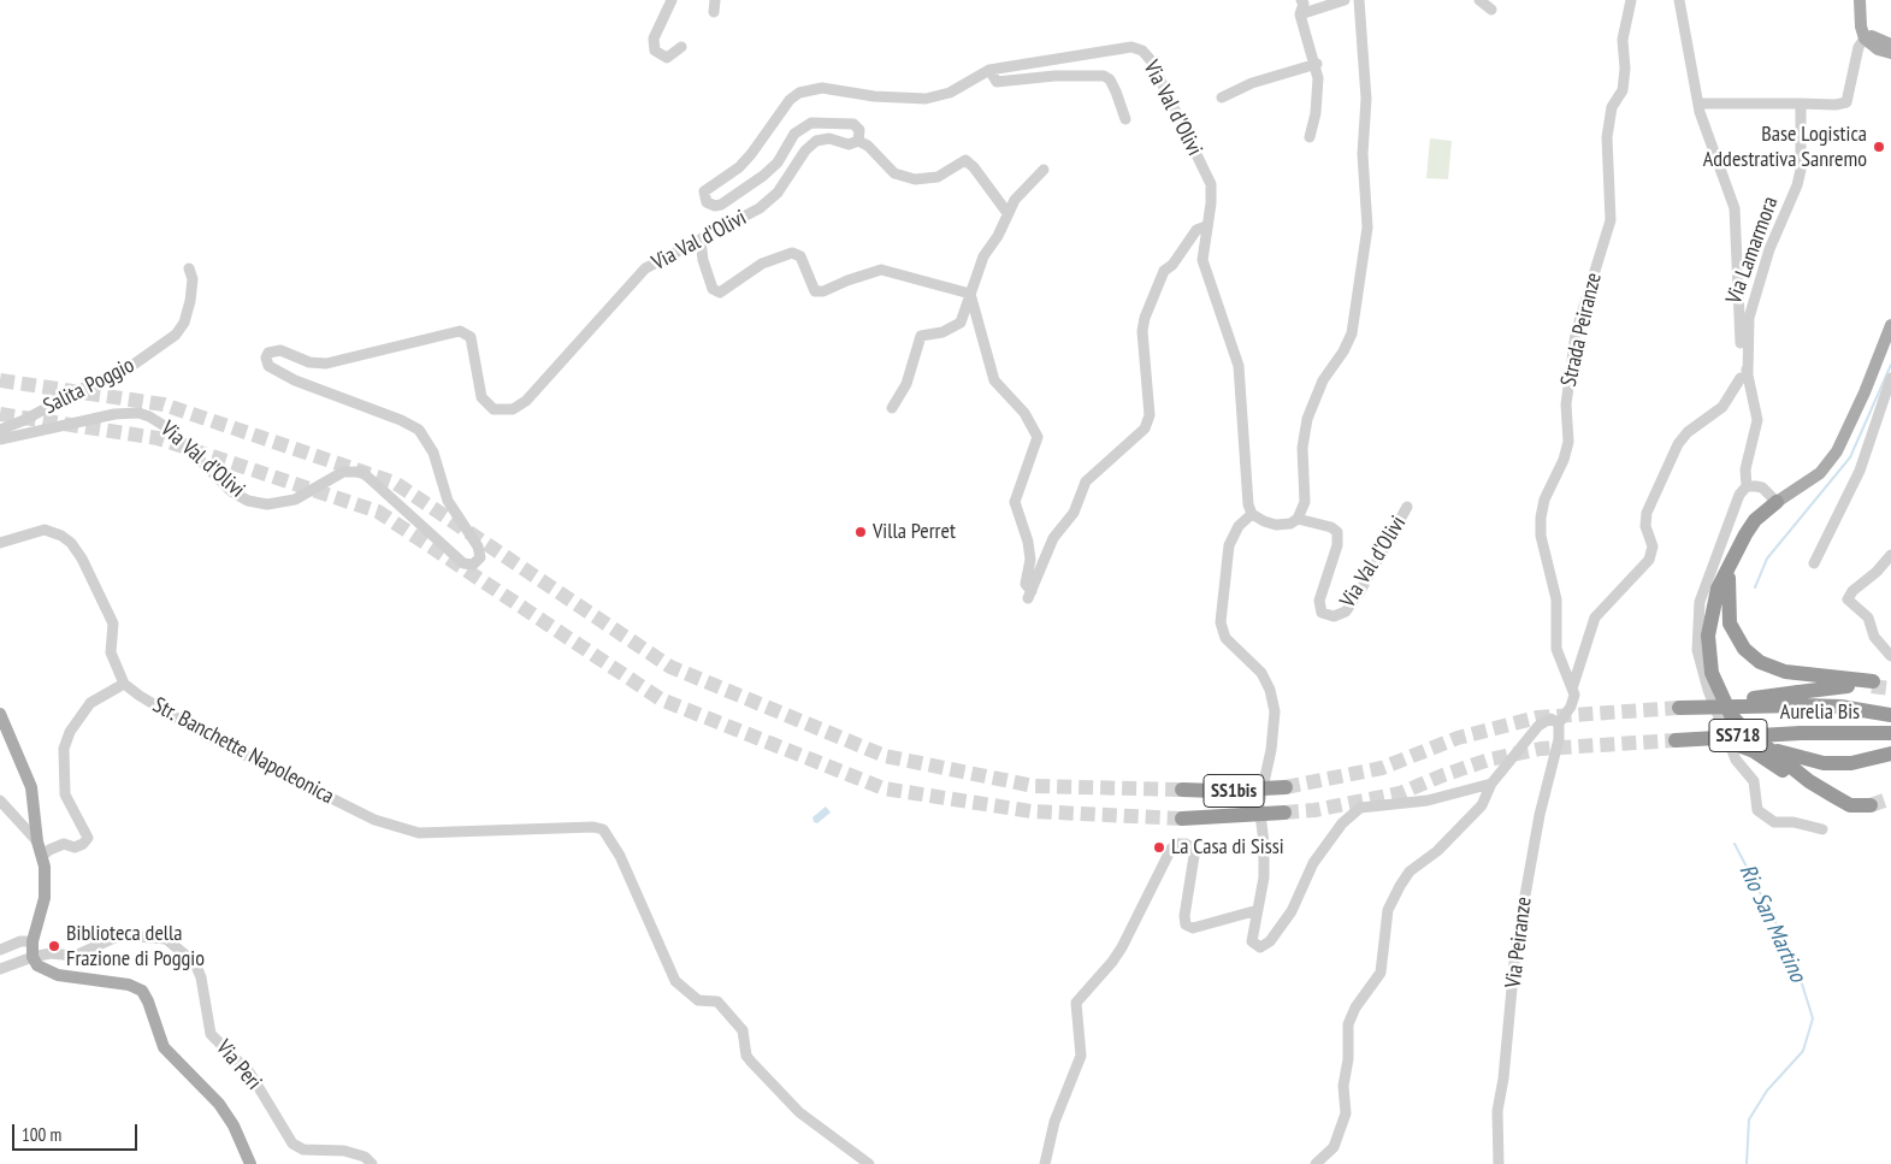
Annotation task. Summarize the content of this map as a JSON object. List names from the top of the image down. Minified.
{"streets":{"highway":["Aurelia Bis","SS718","SS1bis"],"street":["Via Val d'Olivi","Via Lamarmora","Strada Peiranze","Salita Poggio","Str. Banchette Napoleonica","Via Peiranze","Via Peri"]},"water":["Rio San Martino"],"places":["Base Logistica Addestrativa Sanremo","Villa Perret","La Casa di Sissi","Biblioteca della Frazione di Poggio"],"scale_bar":"100 m"}
